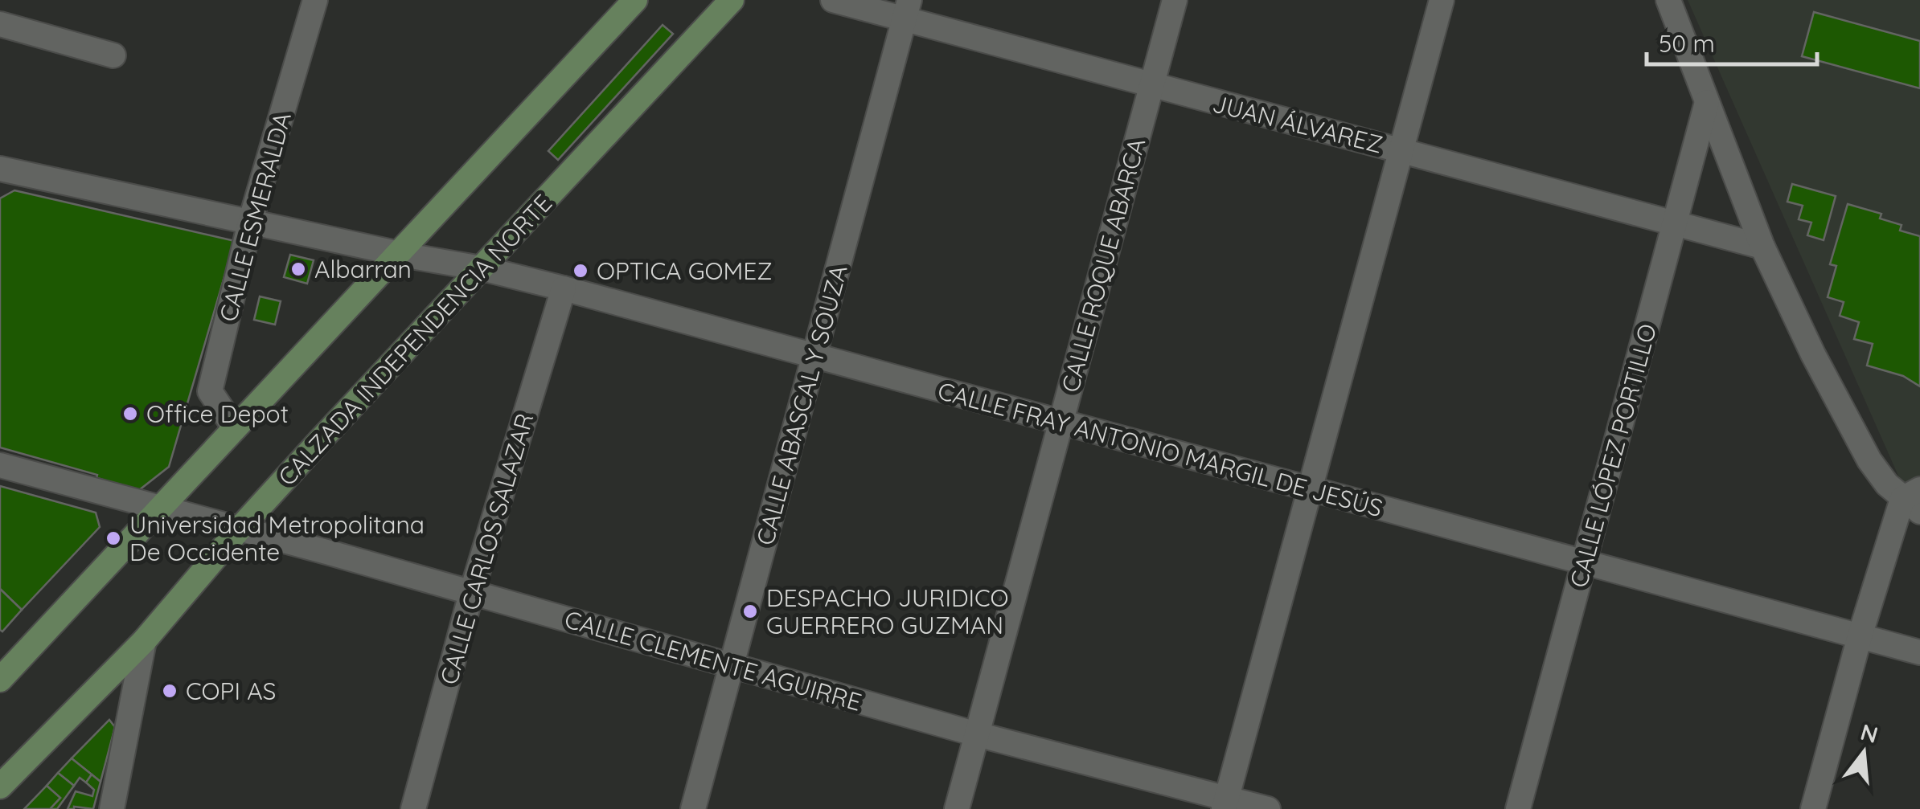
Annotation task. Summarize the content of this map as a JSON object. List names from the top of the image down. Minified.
{"streets":{"main road":["CALZADA INDEPENDENCIA NORTE"],"street":["JUAN ÁLVAREZ","CALLE ESMERALDA","CALLE ROQUE ABARCA","CALLE ABASCAL Y SOUZA","CALLE FRAY ANTONIO MARGIL DE JESÚS","CALLE LÓPEZ PORTILLO","CALLE CARLOS SALAZAR","CALLE CLEMENTE AGUIRRE"]},"crossings":[["JUAN ÁLVAREZ","CALLE ROQUE ABARCA"],["JUAN ÁLVAREZ","CALLE ABASCAL Y SOUZA"],["JUAN ÁLVAREZ","CALLE LÓPEZ PORTILLO"],["CALLE ESMERALDA","CALLE FRAY ANTONIO MARGIL DE JESÚS"],["CALLE ROQUE ABARCA","CALLE FRAY ANTONIO MARGIL DE JESÚS"],["CALLE ROQUE ABARCA","CALLE CLEMENTE AGUIRRE"],["CALZADA INDEPENDENCIA NORTE","CALLE FRAY ANTONIO MARGIL DE JESÚS"],["CALZADA INDEPENDENCIA NORTE","CALLE CLEMENTE AGUIRRE"],["CALLE ABASCAL Y SOUZA","CALLE FRAY ANTONIO MARGIL DE JESÚS"],["CALLE ABASCAL Y SOUZA","CALLE CLEMENTE AGUIRRE"],["CALLE FRAY ANTONIO MARGIL DE JESÚS","CALLE LÓPEZ PORTILLO"],["CALLE FRAY ANTONIO MARGIL DE JESÚS","CALLE CARLOS SALAZAR"],["CALLE CARLOS SALAZAR","CALLE CLEMENTE AGUIRRE"]],"places":["Albarran","OPTICA GOMEZ","Office Depot","Universidad Metropolitana De Occidente","DESPACHO JURIDICO GUERRERO GUZMAN","COPI AS"],"scale_bar":"50 m","north":"top"}
